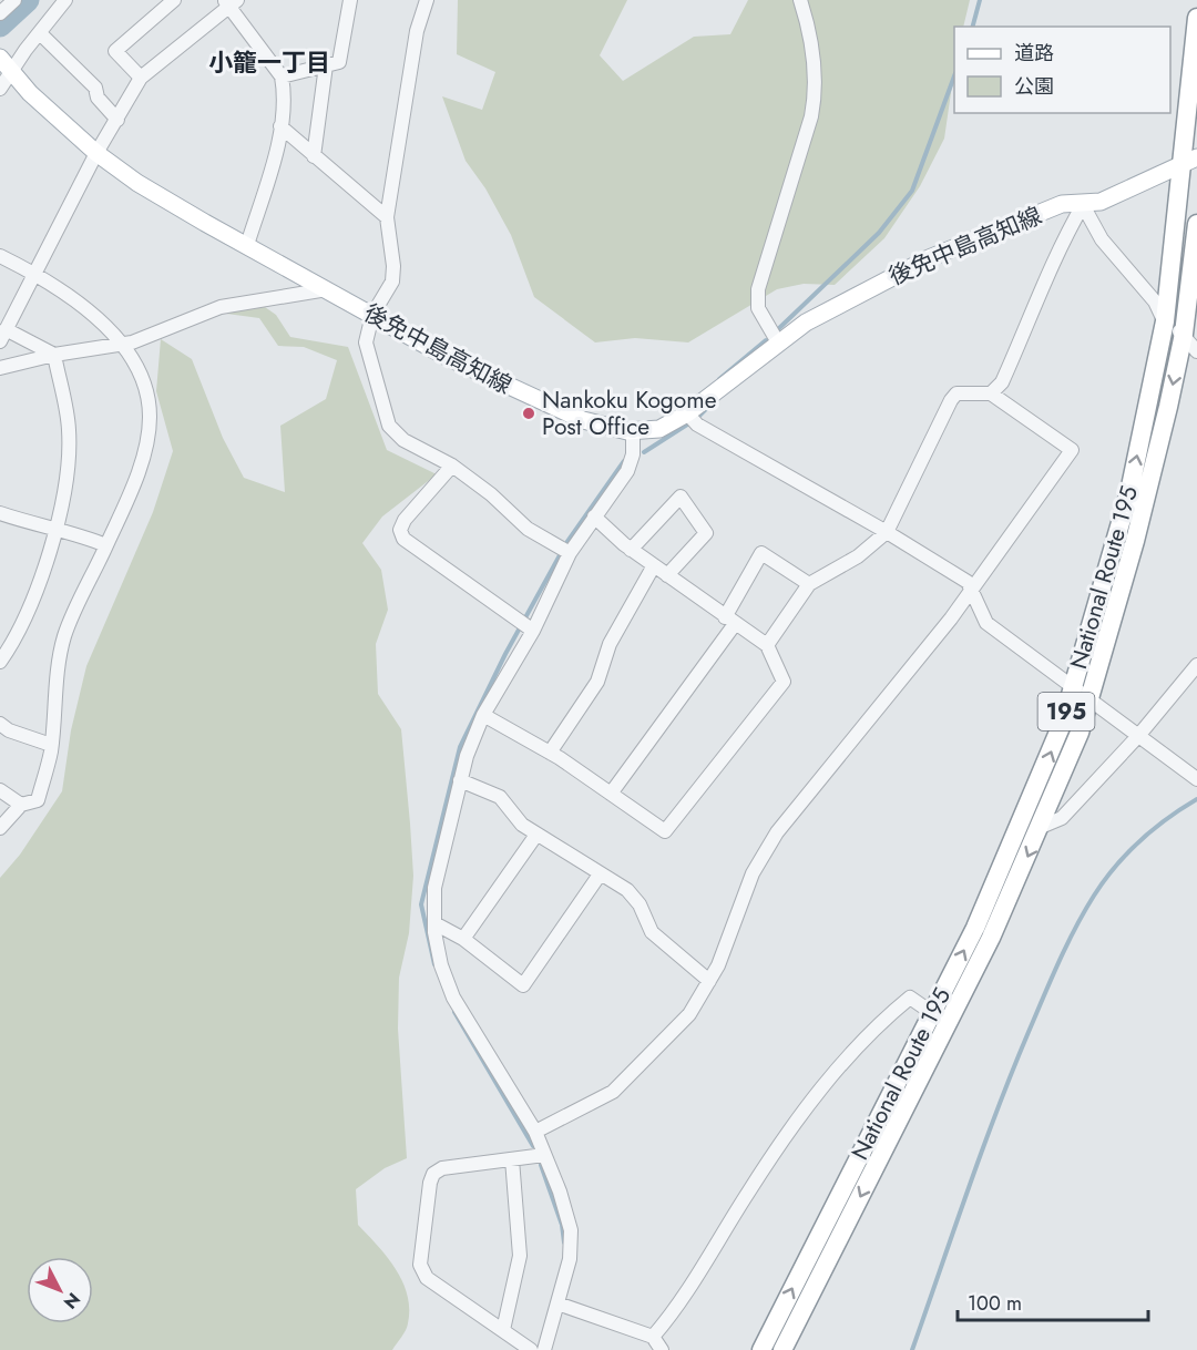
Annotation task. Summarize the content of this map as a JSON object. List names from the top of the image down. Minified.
{"streets":{"highway":["National Route 195","195"],"main road":["後免中島高知線"]},"crossings":[["後免中島高知線","National Route 195"]],"districts":["小籠一丁目"],"places":["Nankoku Kogome Post Office"],"legend":["道路","公園"],"scale_bar":"100 m","north":"bottom right"}
